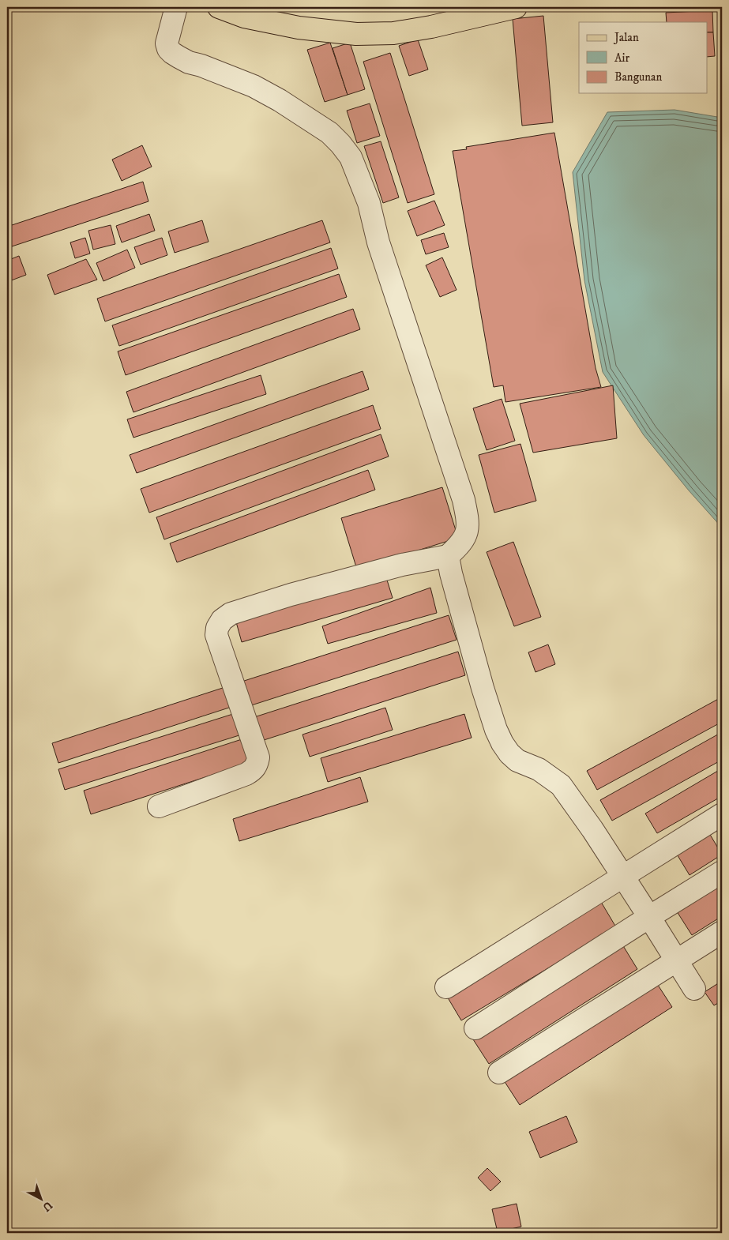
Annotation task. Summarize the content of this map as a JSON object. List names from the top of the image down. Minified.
{"legend":["Jalan","Air","Bangunan"],"north":"bottom right"}
